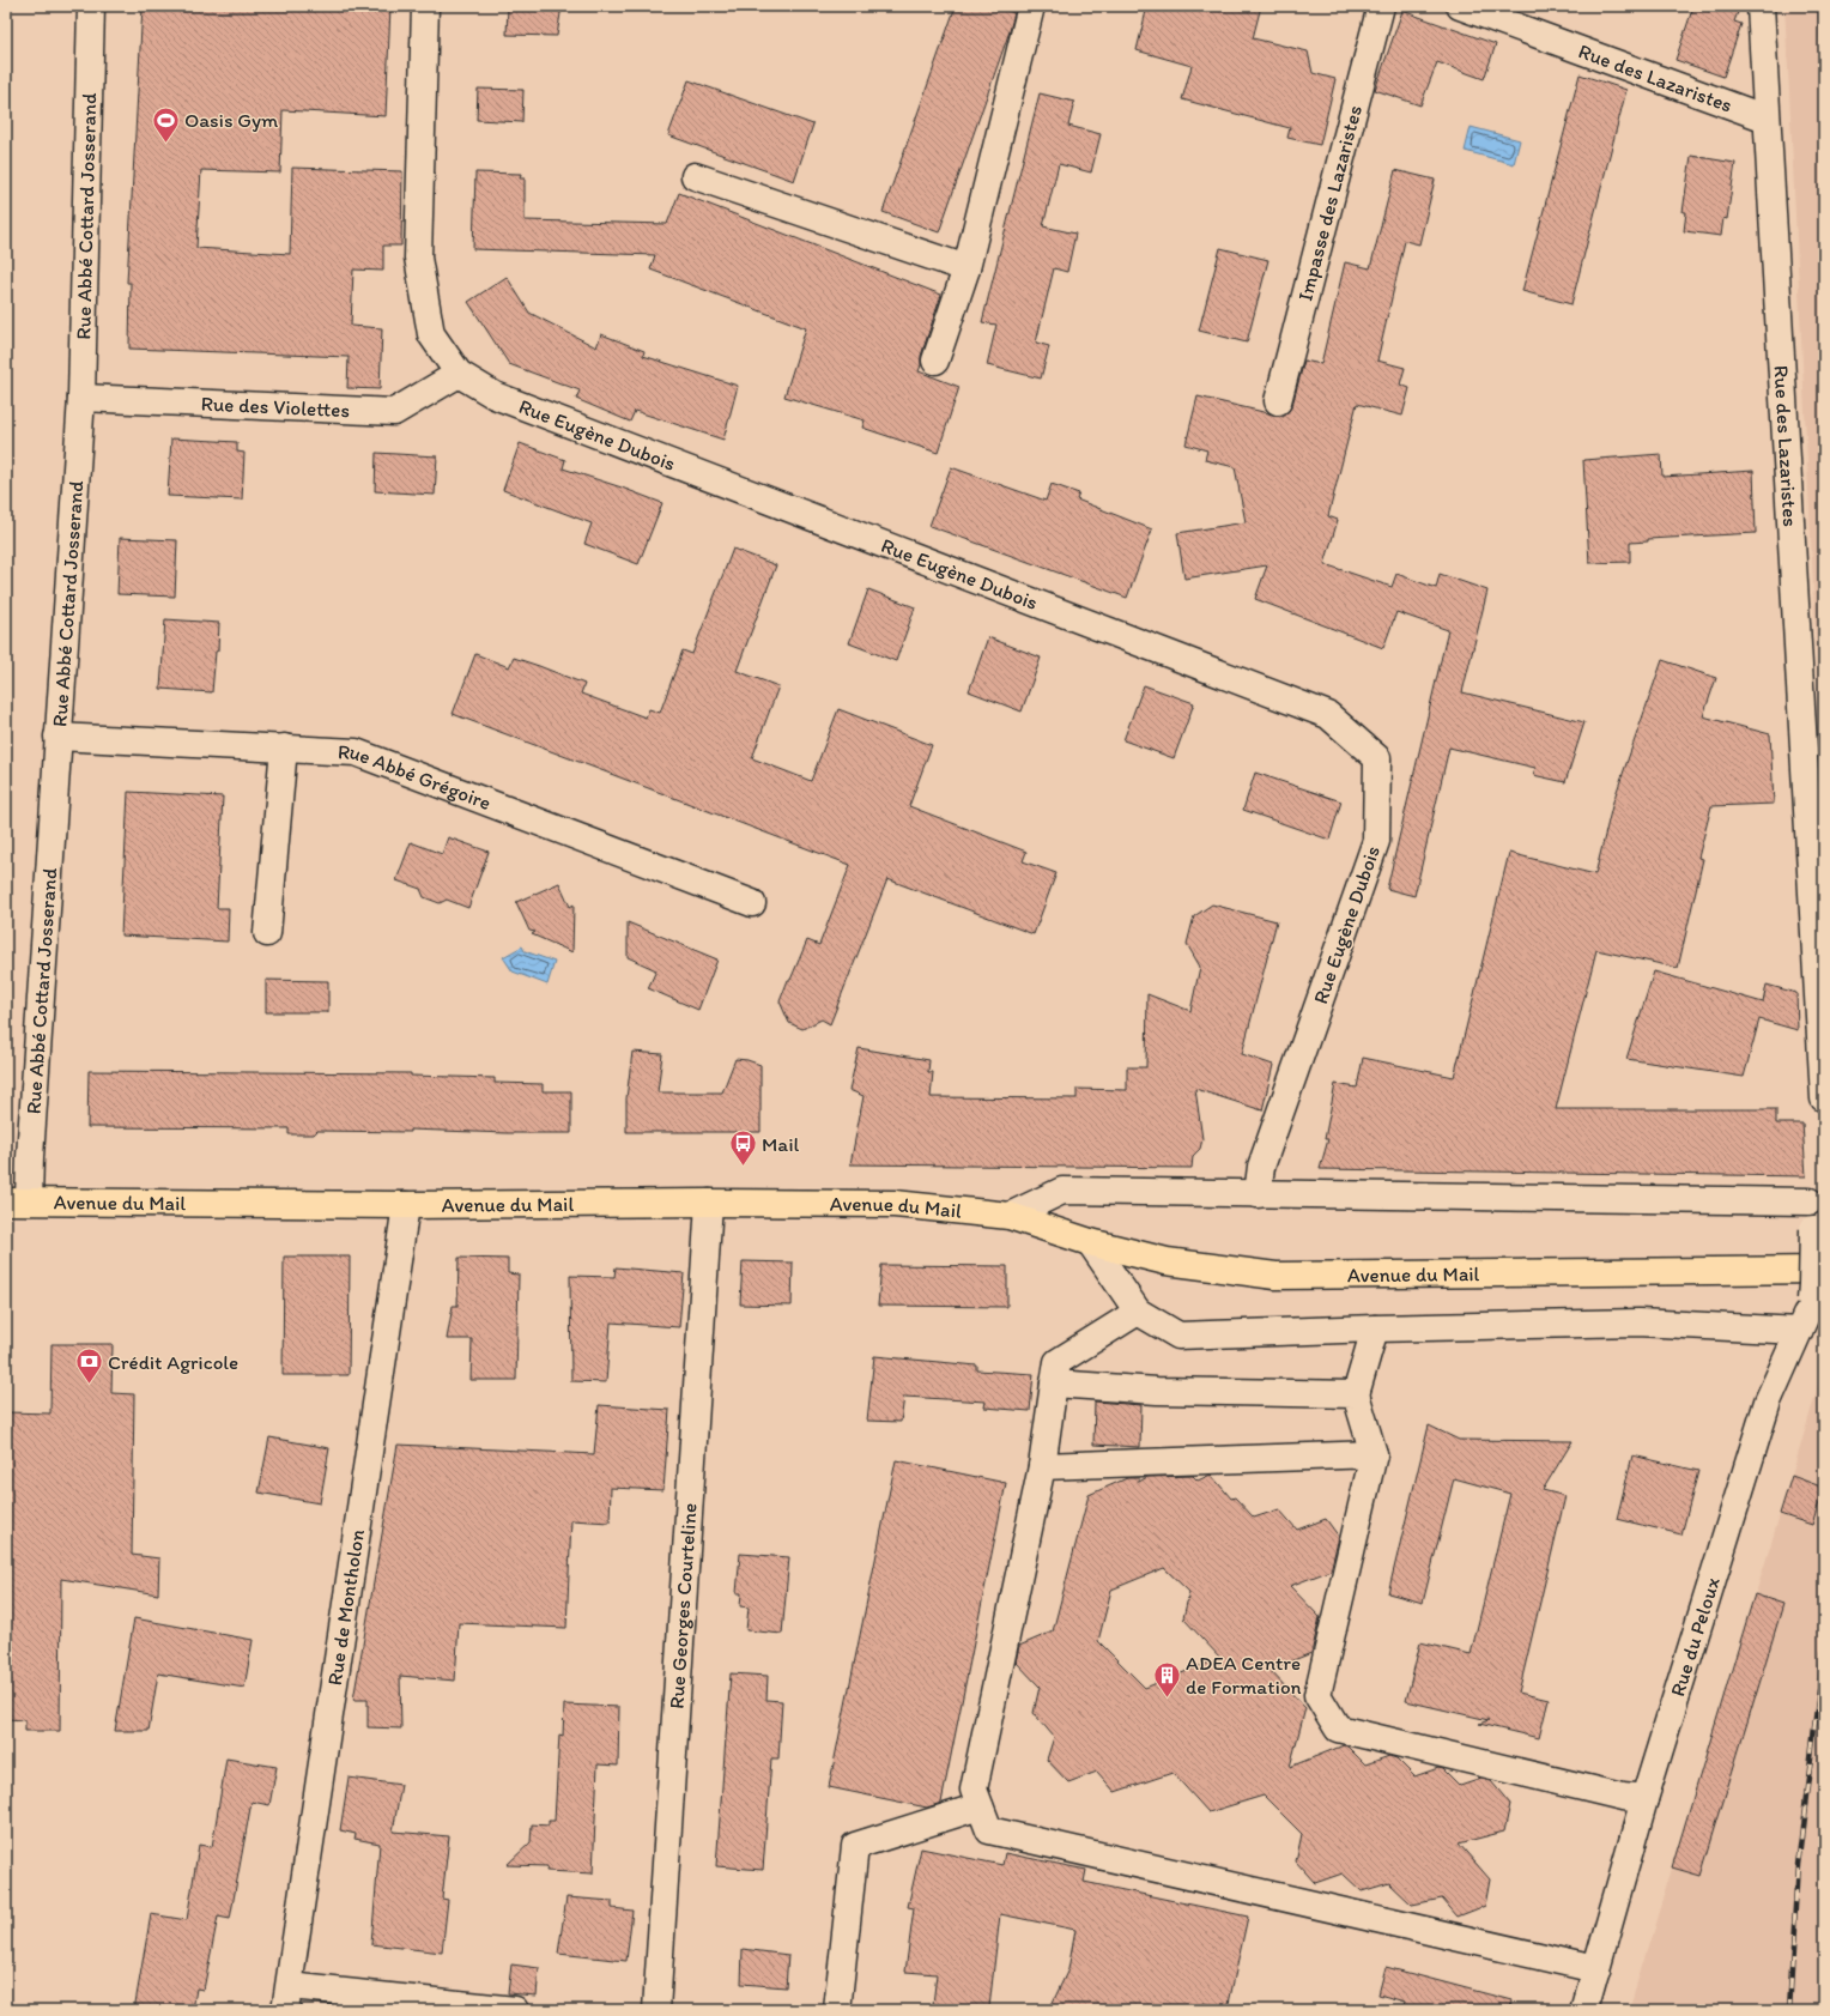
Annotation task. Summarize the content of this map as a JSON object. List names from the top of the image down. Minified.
{"streets":{"main road":["Avenue du Mail"],"street":["Rue des Lazaristes","Impasse des Lazaristes","Rue Abbé Cottard Josserand","Rue des Violettes","Rue Eugène Dubois","Rue Abbé Grégoire","Rue Georges Courteline","Rue de Montholon","Rue du Peloux"]},"crossings":[["Rue Abbé Cottard Josserand","Rue des Violettes"],["Rue Abbé Cottard Josserand","Rue Abbé Grégoire"],["Rue Abbé Cottard Josserand","Avenue du Mail"],["Rue des Violettes","Rue Eugène Dubois"],["Avenue du Mail","Rue Georges Courteline"],["Avenue du Mail","Rue de Montholon"],["Avenue du Mail","Rue du Peloux"]],"places":{"sports":["Oasis Gym"],"bus stop":["Mail"],"bank":["Crédit Agricole"],"building":["ADEA Centre de Formation"]}}
